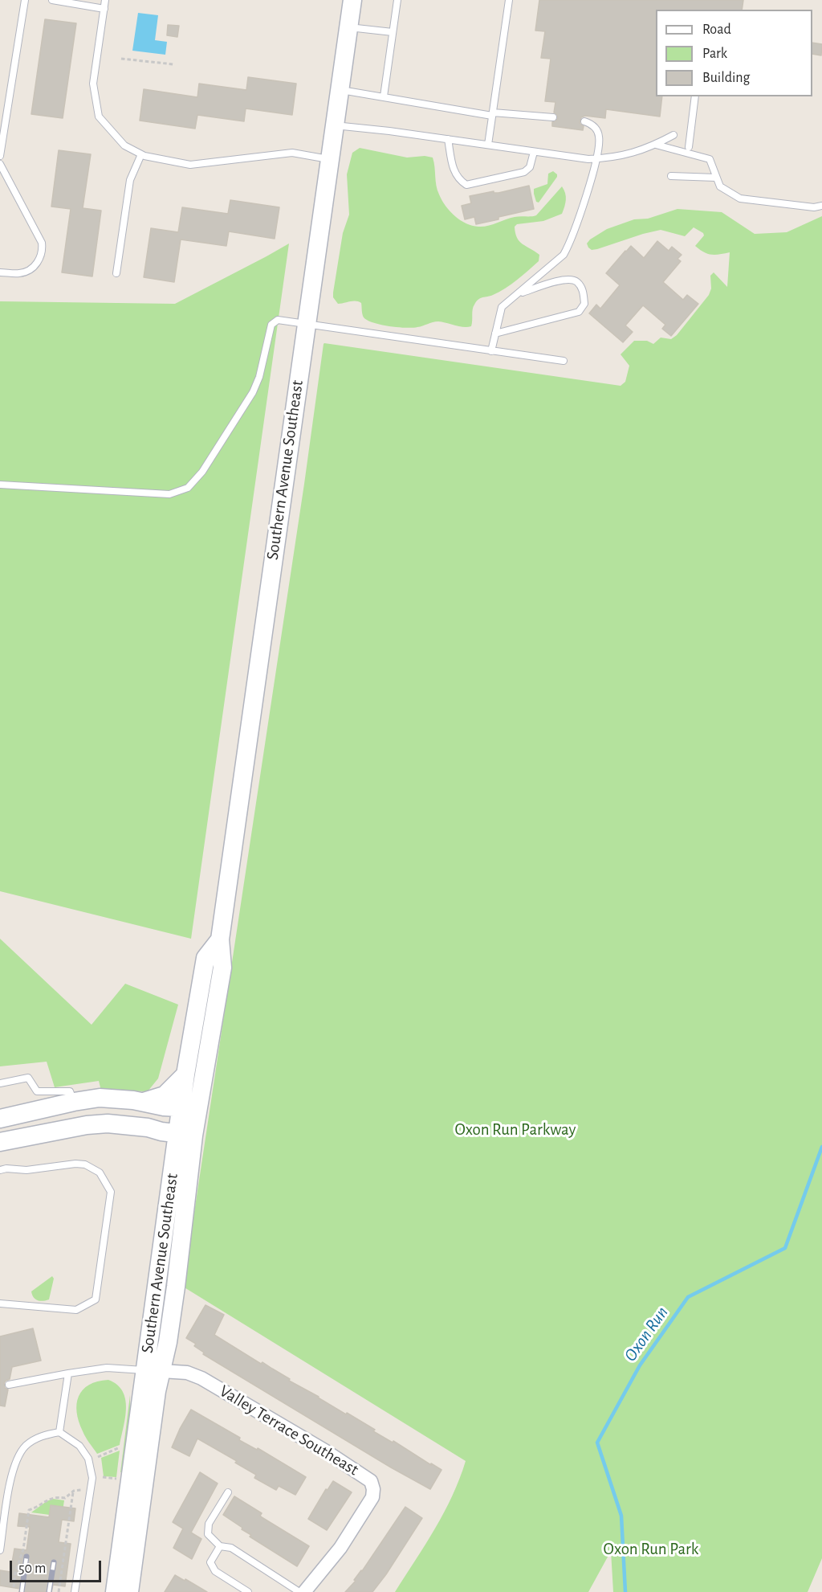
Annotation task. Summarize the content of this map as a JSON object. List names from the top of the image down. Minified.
{"streets":{"main road":["Southern Avenue Southeast"],"street":["Valley Terrace Southeast"]},"crossings":[["Southern Avenue Southeast","Valley Terrace Southeast"]],"water":["Oxon Run"],"parks":["Oxon Run Parkway","Oxon Run Park"],"legend":["Road","Park","Building"],"scale_bar":"50 m"}
